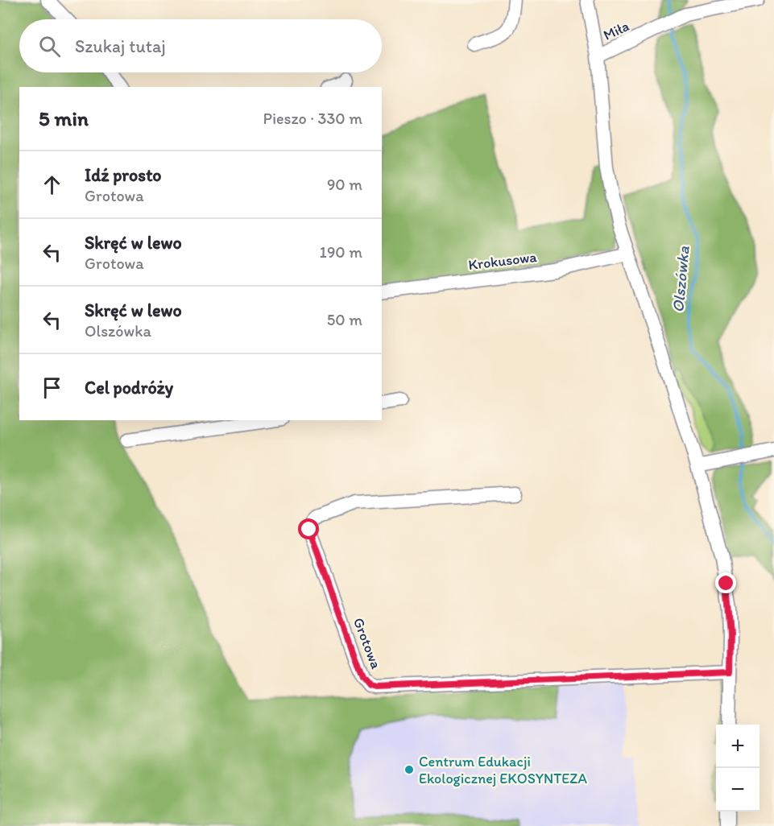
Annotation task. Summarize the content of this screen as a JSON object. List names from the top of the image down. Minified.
{"streets":{"street":["Miła","Krokusowa","Grotowa"]},"water":["Olszówka"],"places":["Centrum Edukacji Ekologicznej EKOSYNTEZA"],"page":{"search":"Szukaj tutaj","heading":["5 min","Pieszo · 330 m"],"list":[["Idź prosto","Grotowa","90 m"],["Skręć w lewo","Grotowa","190 m"],["Skręć w lewo","Olszówka","50 m"],"Cel podróży"],"map_buttons":["+","−"]}}
